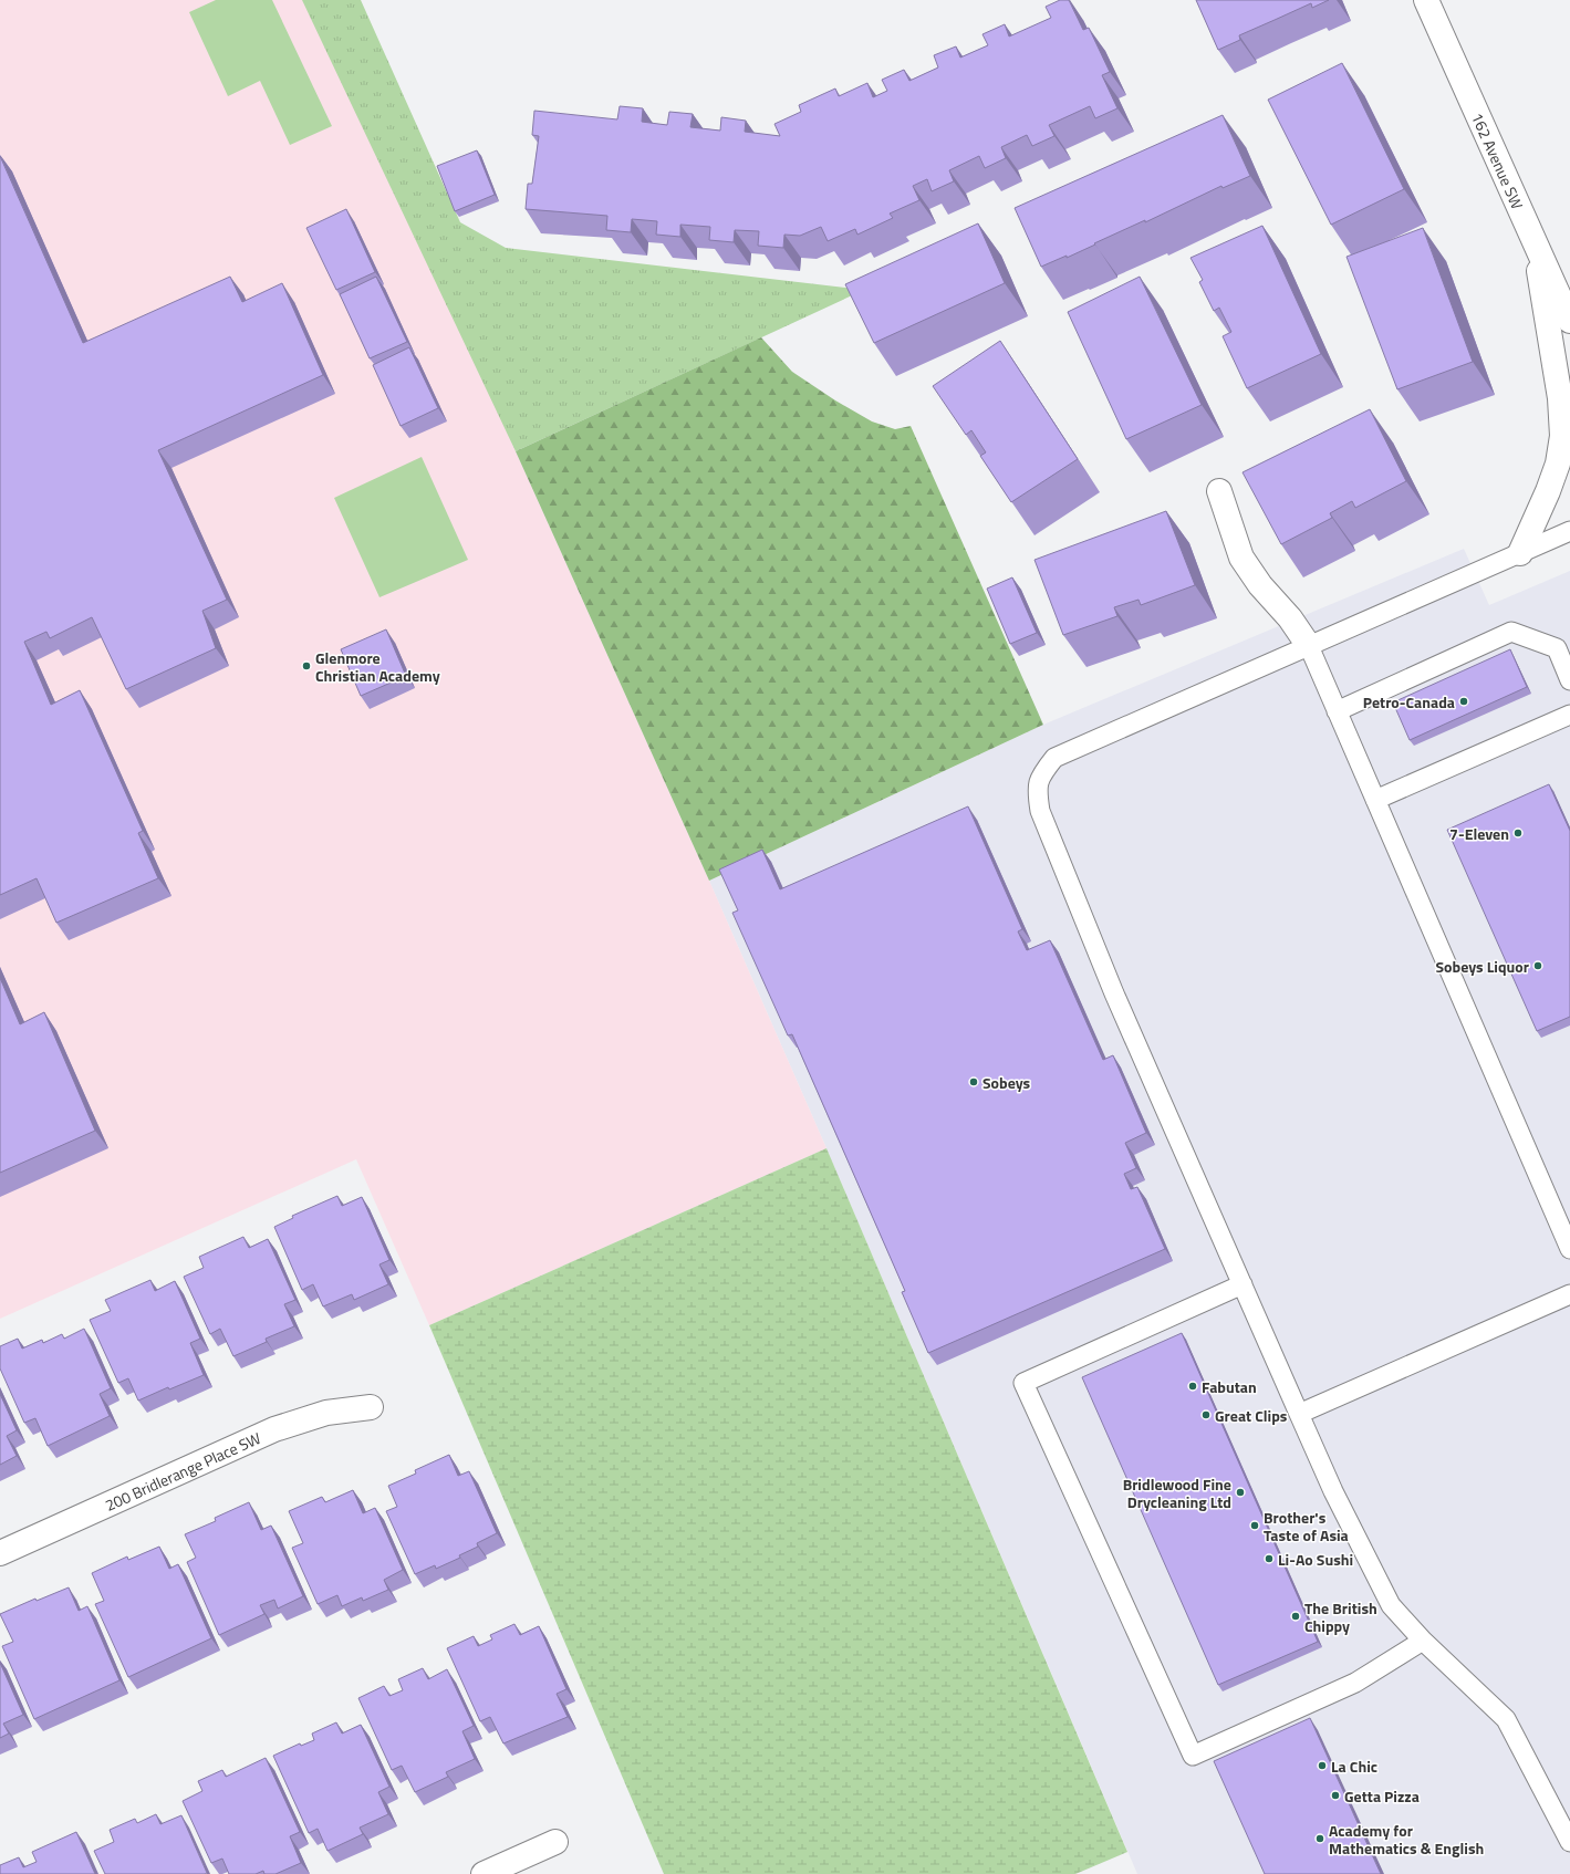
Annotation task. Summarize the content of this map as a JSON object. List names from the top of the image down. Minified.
{"streets":{"main road":["162 Avenue SW","200 Bridlerange Place SW"]},"places":["Glenmore Christian Academy","Petro-Canada","7-Eleven","Sobeys Liquor","Sobeys","Fabutan","Great Clips","Bridlewood Fine Drycleaning Ltd","Brother's Taste of Asia","Li-Ao Sushi","The British Chippy","La Chic","Getta Pizza","Academy for Mathematics & English"]}
